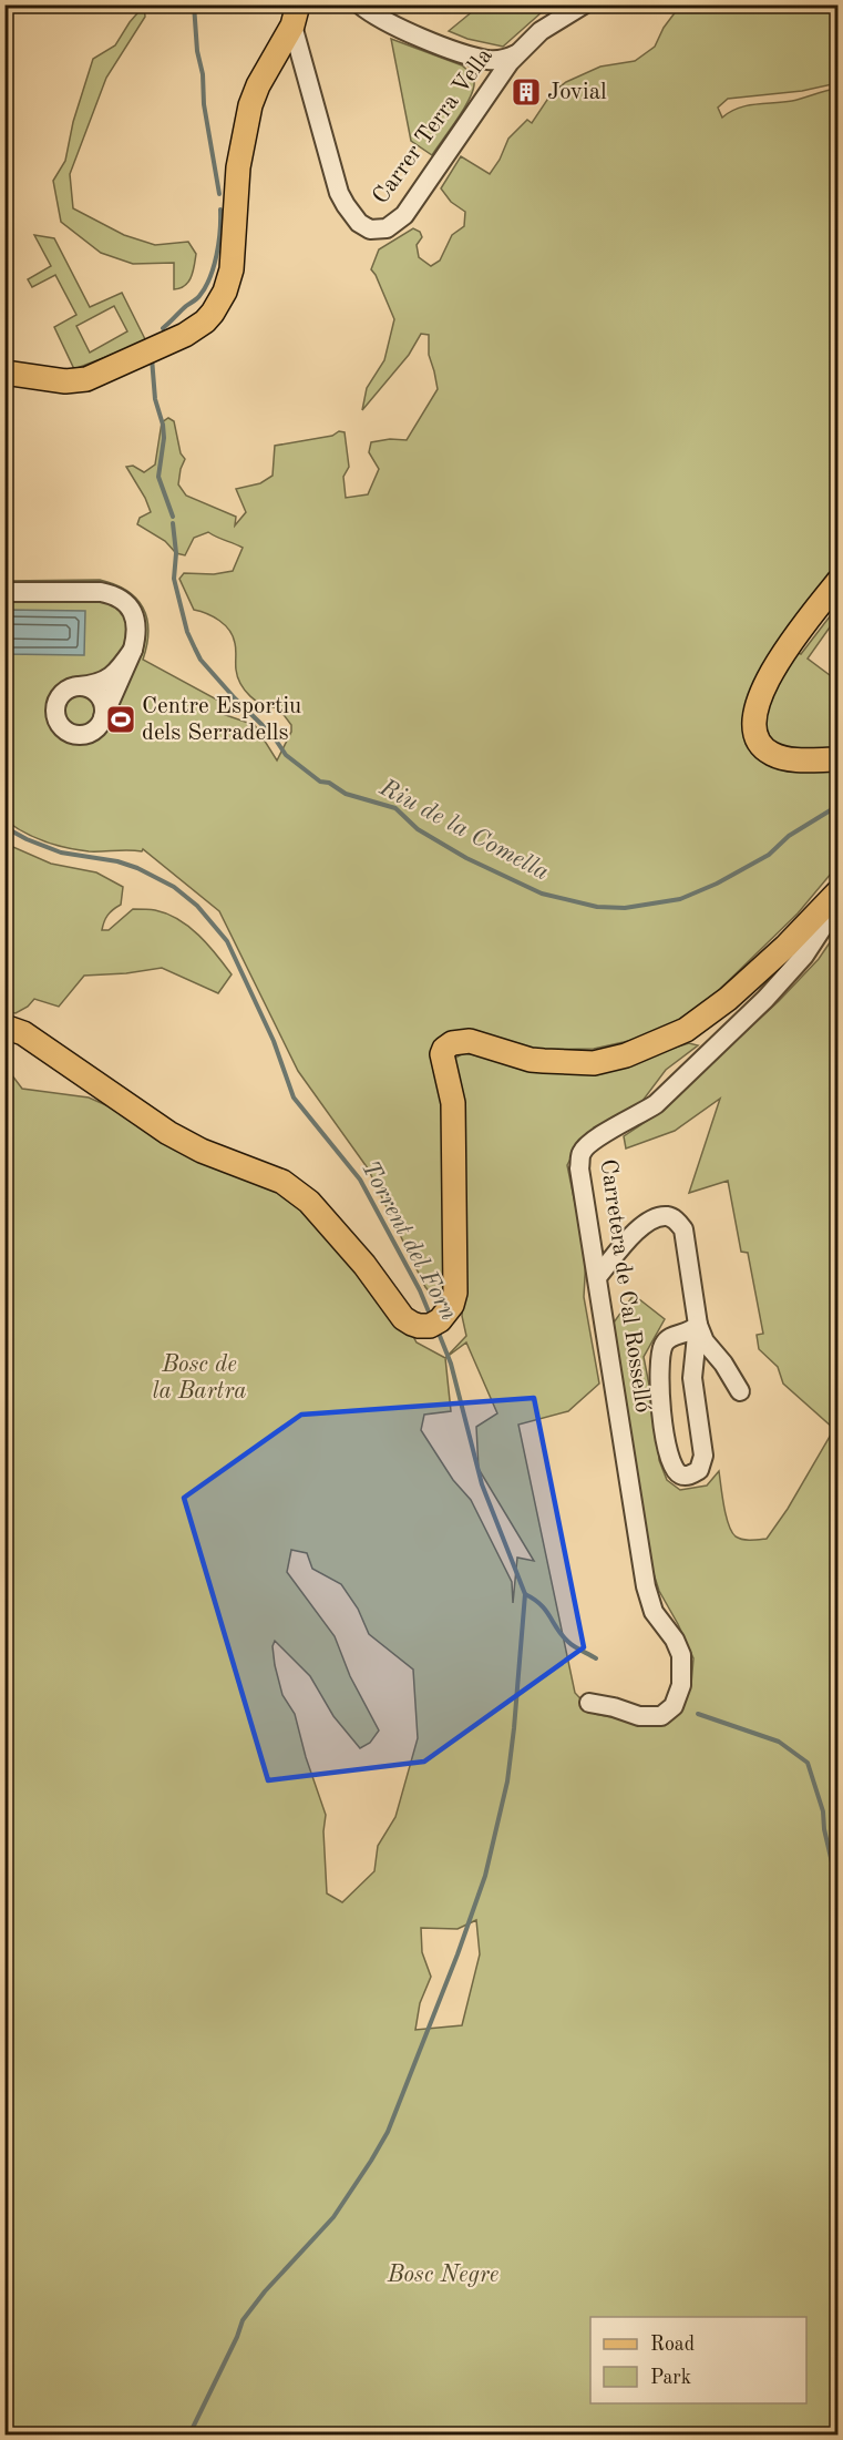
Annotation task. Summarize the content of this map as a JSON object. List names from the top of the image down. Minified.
{"streets":{"street":["Carrer Terra Vella","Carretera de Cal Rosselló"]},"water":["Riu de la Comella","Torrent del Forn"],"parks":["Bosc de la Bartra","Bosc Negre"],"places":{"building":["Jovial"],"sports":["Centre Esportiu dels Serradells"]},"legend":["Road","Park"]}
